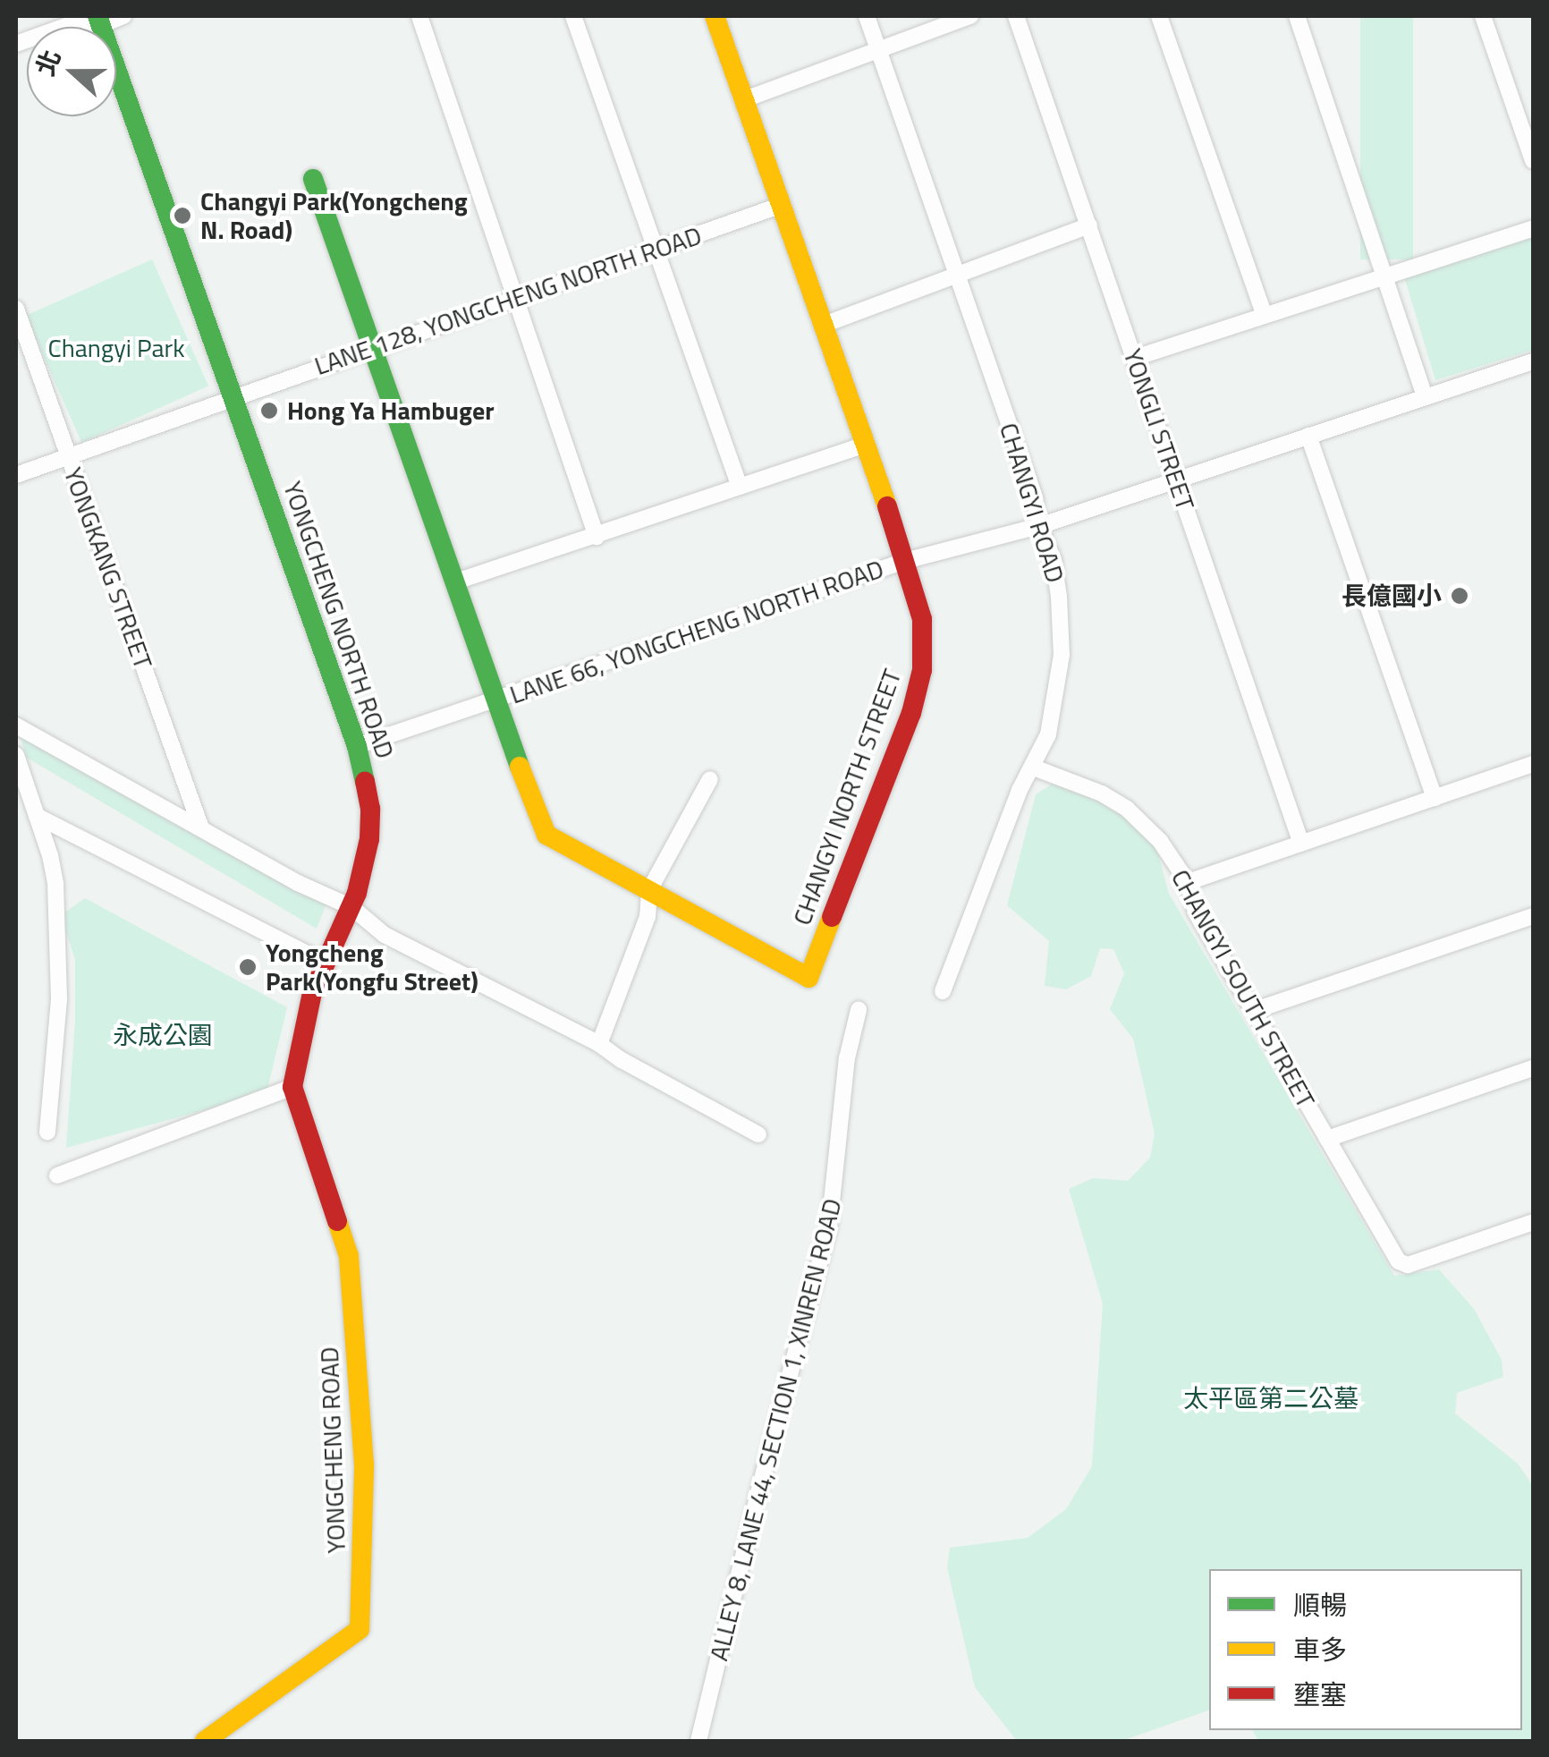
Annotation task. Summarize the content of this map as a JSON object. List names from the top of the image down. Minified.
{"streets":{"street":["LANE 128, YONGCHENG NORTH ROAD","YONGLI STREET","CHANGYI ROAD","YONGKANG STREET","YONGCHENG NORTH ROAD","LANE 66, YONGCHENG NORTH ROAD","CHANGYI NORTH STREET","CHANGYI SOUTH STREET","ALLEY 8, LANE 44, SECTION 1, XINREN ROAD","YONGCHENG ROAD"]},"crossings":[["LANE 128, YONGCHENG NORTH ROAD","YONGKANG STREET"],["LANE 128, YONGCHENG NORTH ROAD","YONGCHENG NORTH ROAD"],["LANE 128, YONGCHENG NORTH ROAD","CHANGYI NORTH STREET"],["YONGLI STREET","LANE 66, YONGCHENG NORTH ROAD"],["CHANGYI ROAD","LANE 66, YONGCHENG NORTH ROAD"],["CHANGYI ROAD","CHANGYI SOUTH STREET"],["YONGCHENG NORTH ROAD","LANE 66, YONGCHENG NORTH ROAD"],["LANE 66, YONGCHENG NORTH ROAD","CHANGYI NORTH STREET"]],"parks":["Changyi Park","永成公園","太平區第二公墓"],"places":["Changyi Park(Yongcheng N. Road)","Hong Ya Hambuger","長億國小","Yongcheng Park(Yongfu Street)"],"legend":["順暢","車多","壅塞"],"north":"left"}
